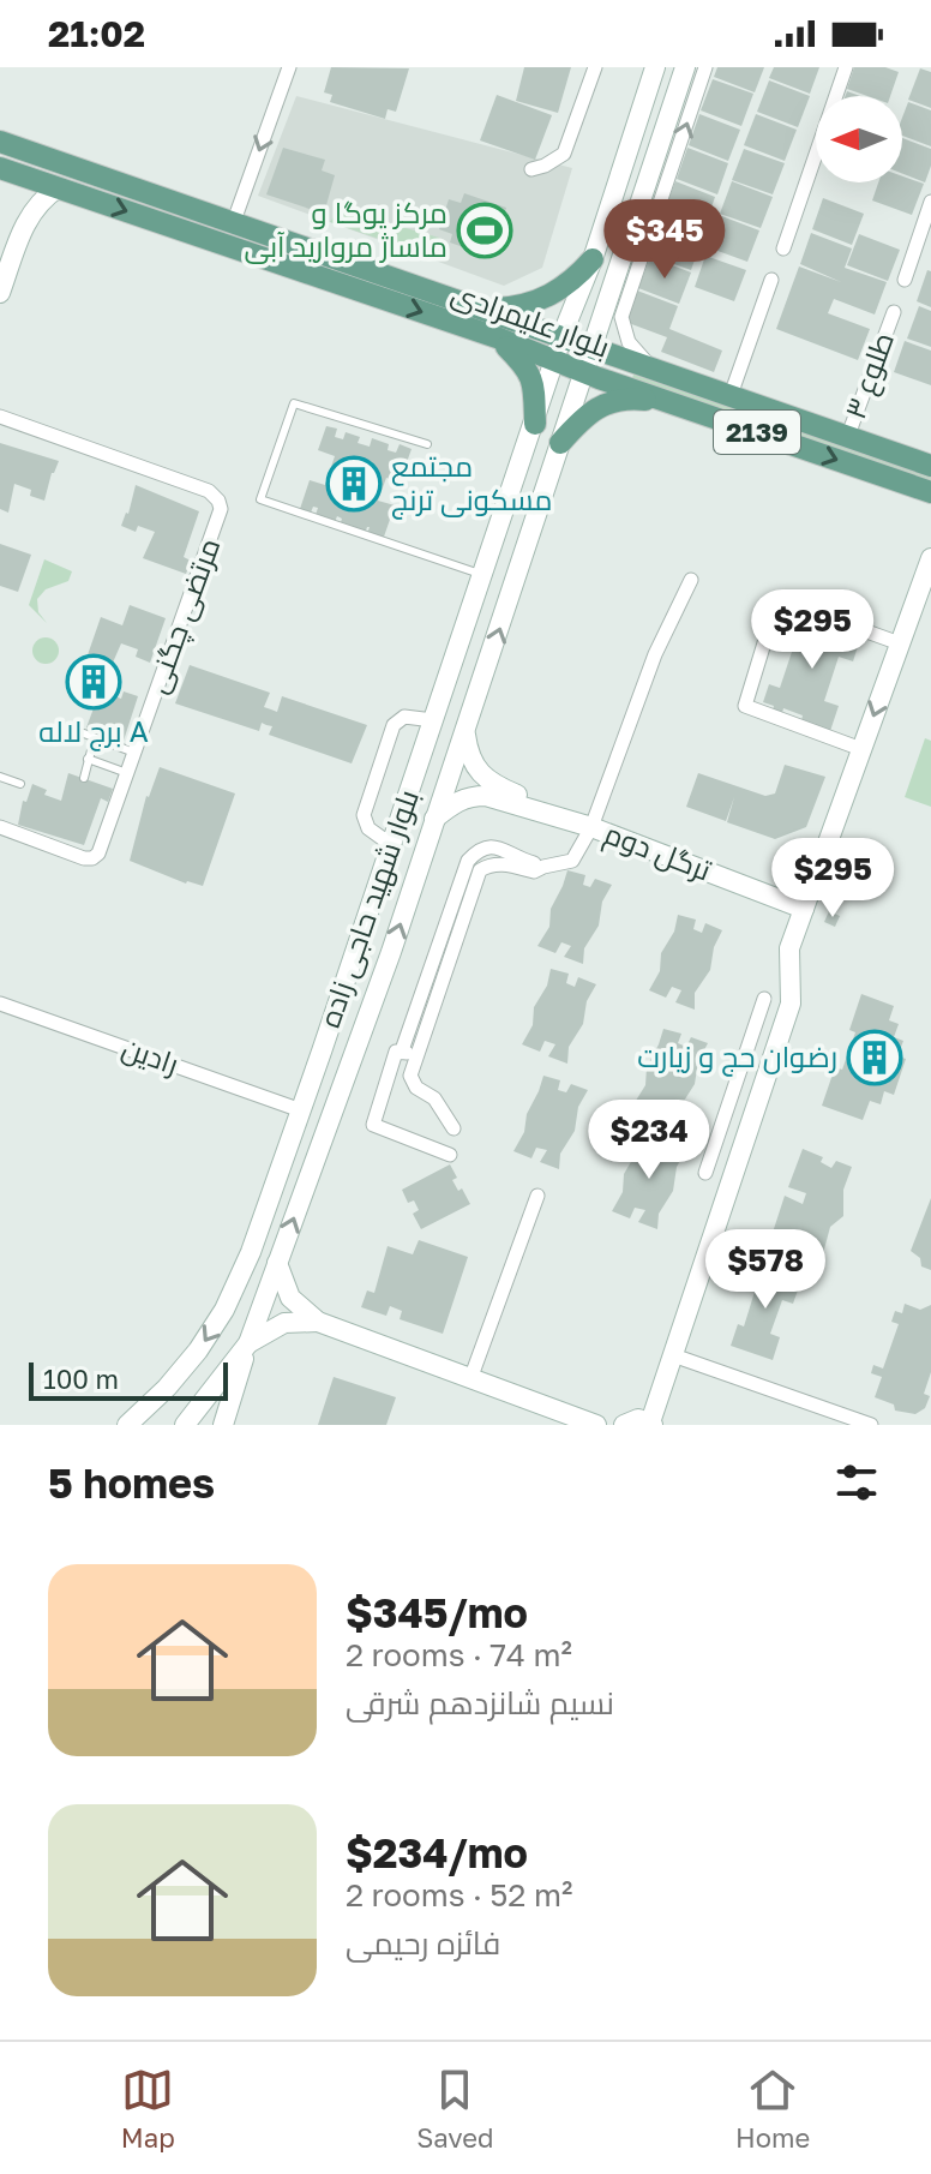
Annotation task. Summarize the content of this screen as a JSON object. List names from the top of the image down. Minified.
{"streets":{"main road":["بلوار علیمرادی","2139","ترگل دوم","بلوار شهید حاجی زاده"],"street":["طلوع ۳","مرتضی چگنی","رادین"]},"crossings":[["بلوار علیمرادی","طلوع ۳"],["بلوار علیمرادی","بلوار شهید حاجی زاده"],["ترگل دوم","بلوار شهید حاجی زاده"],["بلوار شهید حاجی زاده","رادین"]],"places":{"sports":["مرکز یوگا و ماساژ مروارید آبی"],"building":["مجتمع مسکونی ترنج","برج لاله A","رضوان حج و زیارت"]},"scale_bar":"100 m","north":"left","page":{"status":"21:02","price":["$345","$295","$295","$234","$578"],"scale":"100 m","heading":"5 homes","list":[{"name":"$345/mo","note":"2 rooms · 74 m² · نسیم شانزدهم شرقی"},{"name":"$234/mo","note":"2 rooms · 52 m² · فائزه رحیمی"}],"tabs":["Map","Saved","Home"]}}
